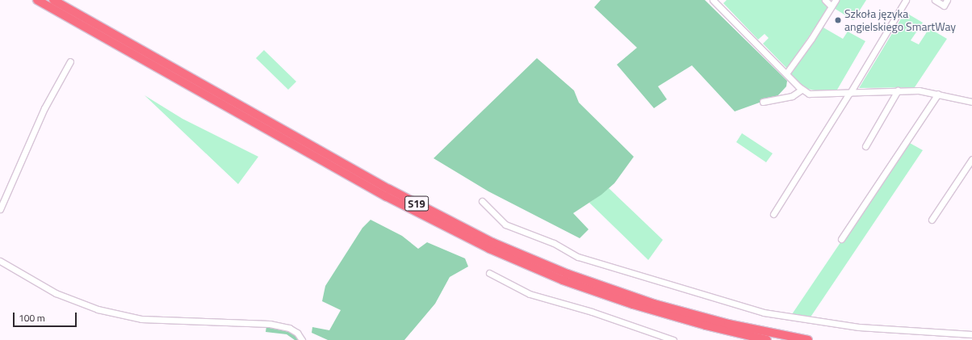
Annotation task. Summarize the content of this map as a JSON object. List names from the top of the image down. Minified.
{"streets":{"highway":["S19"]},"places":["Szkoła języka angielskiego SmartWay"],"scale_bar":"100 m"}
